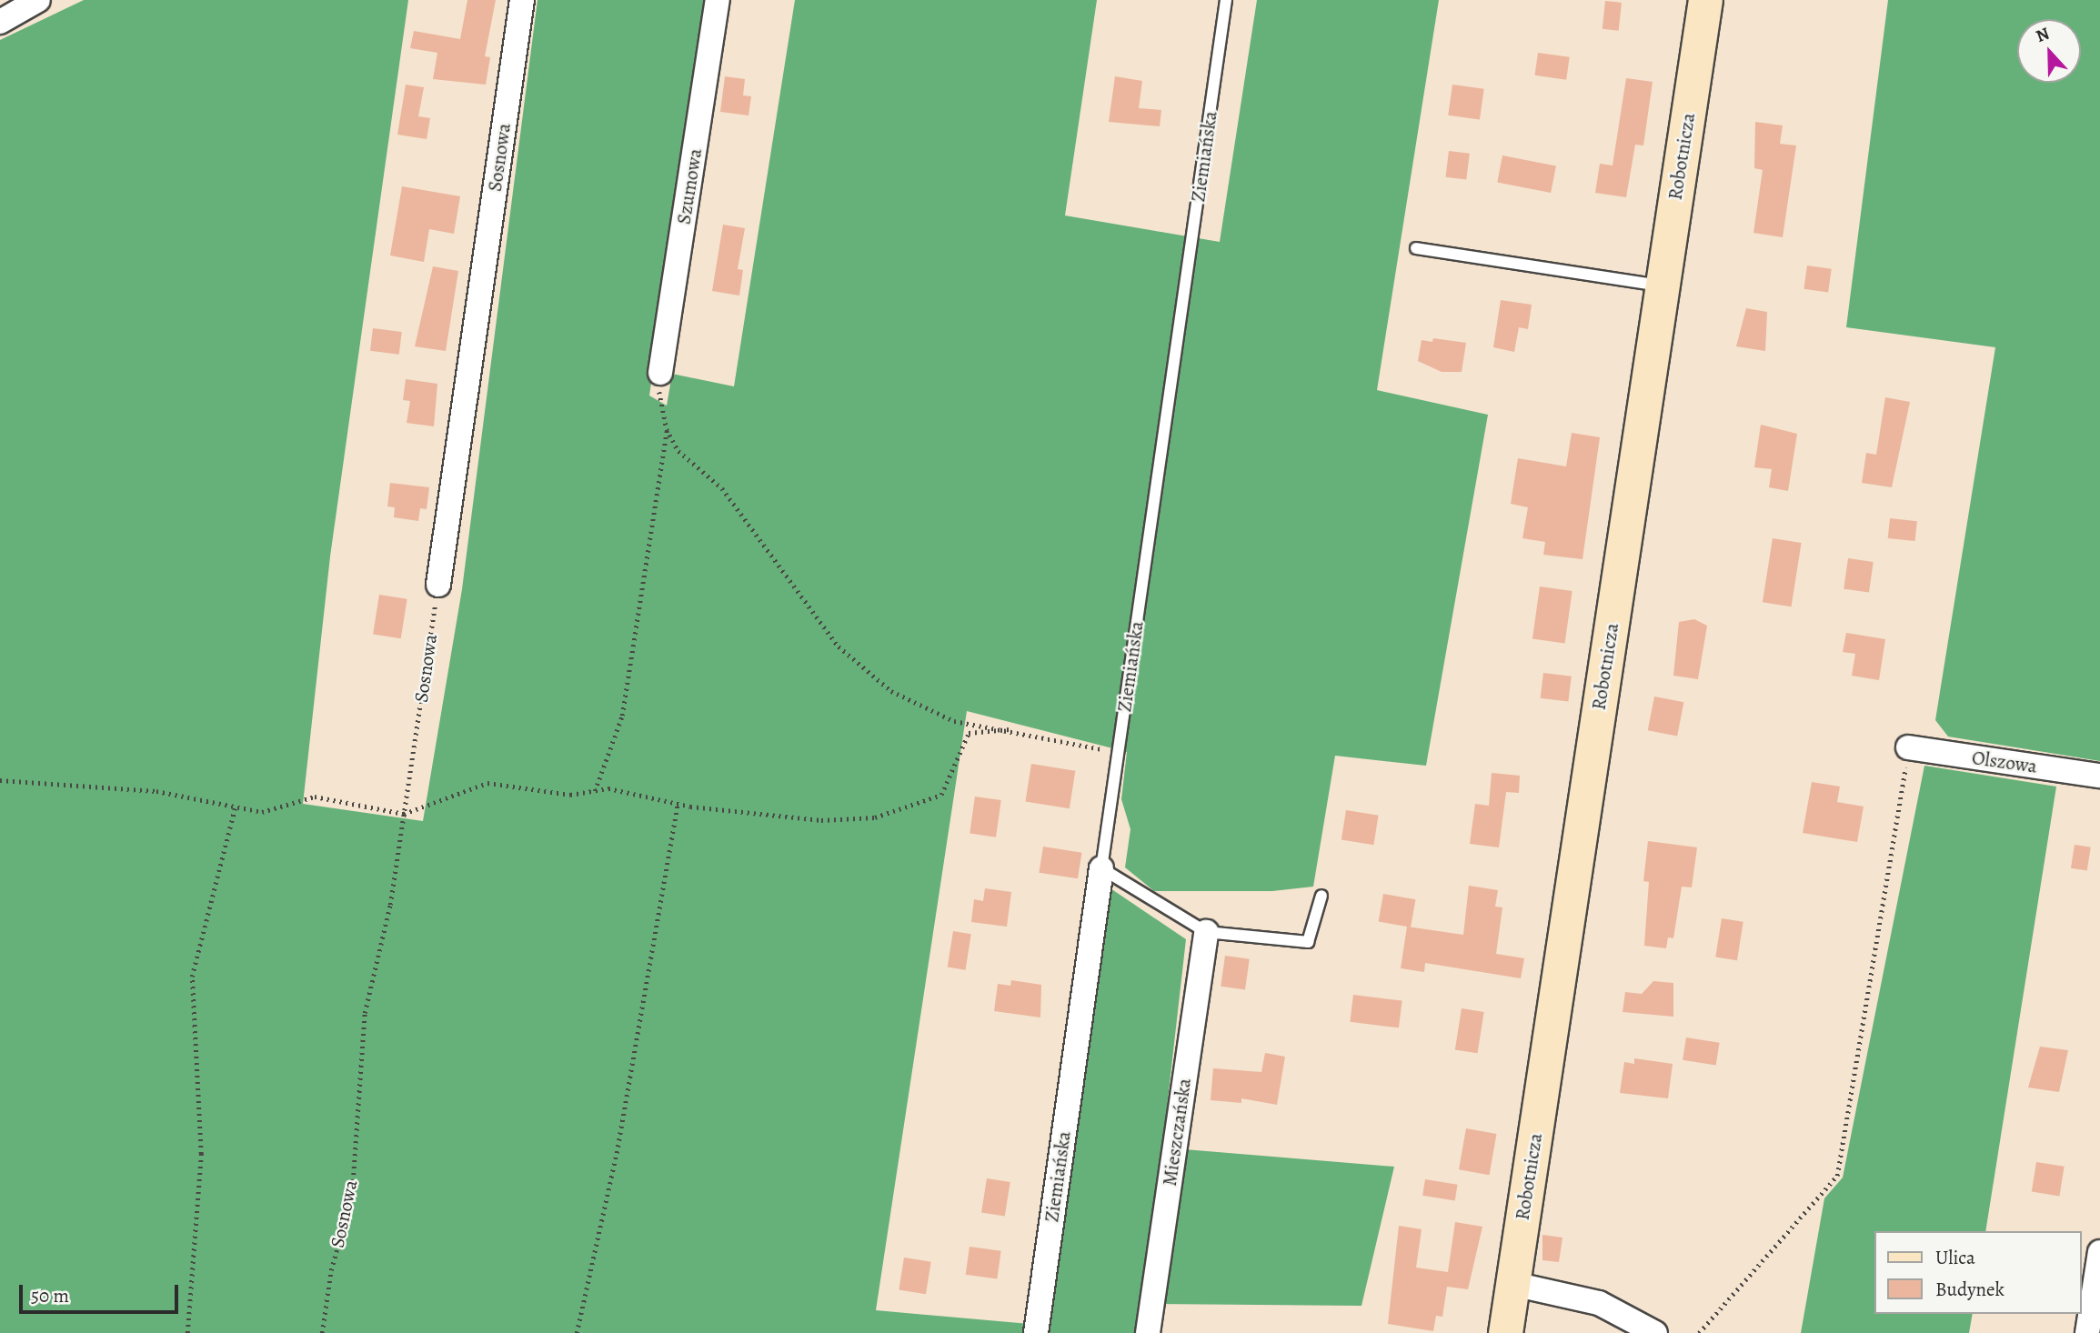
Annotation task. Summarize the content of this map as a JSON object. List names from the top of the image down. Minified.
{"streets":{"street":["Ziemiańska","Robotnicza","Sosnowa","Szumowa","Olszowa","Mieszczańska"]},"legend":["Ulica","Budynek"],"scale_bar":"50 m","north":"top"}
